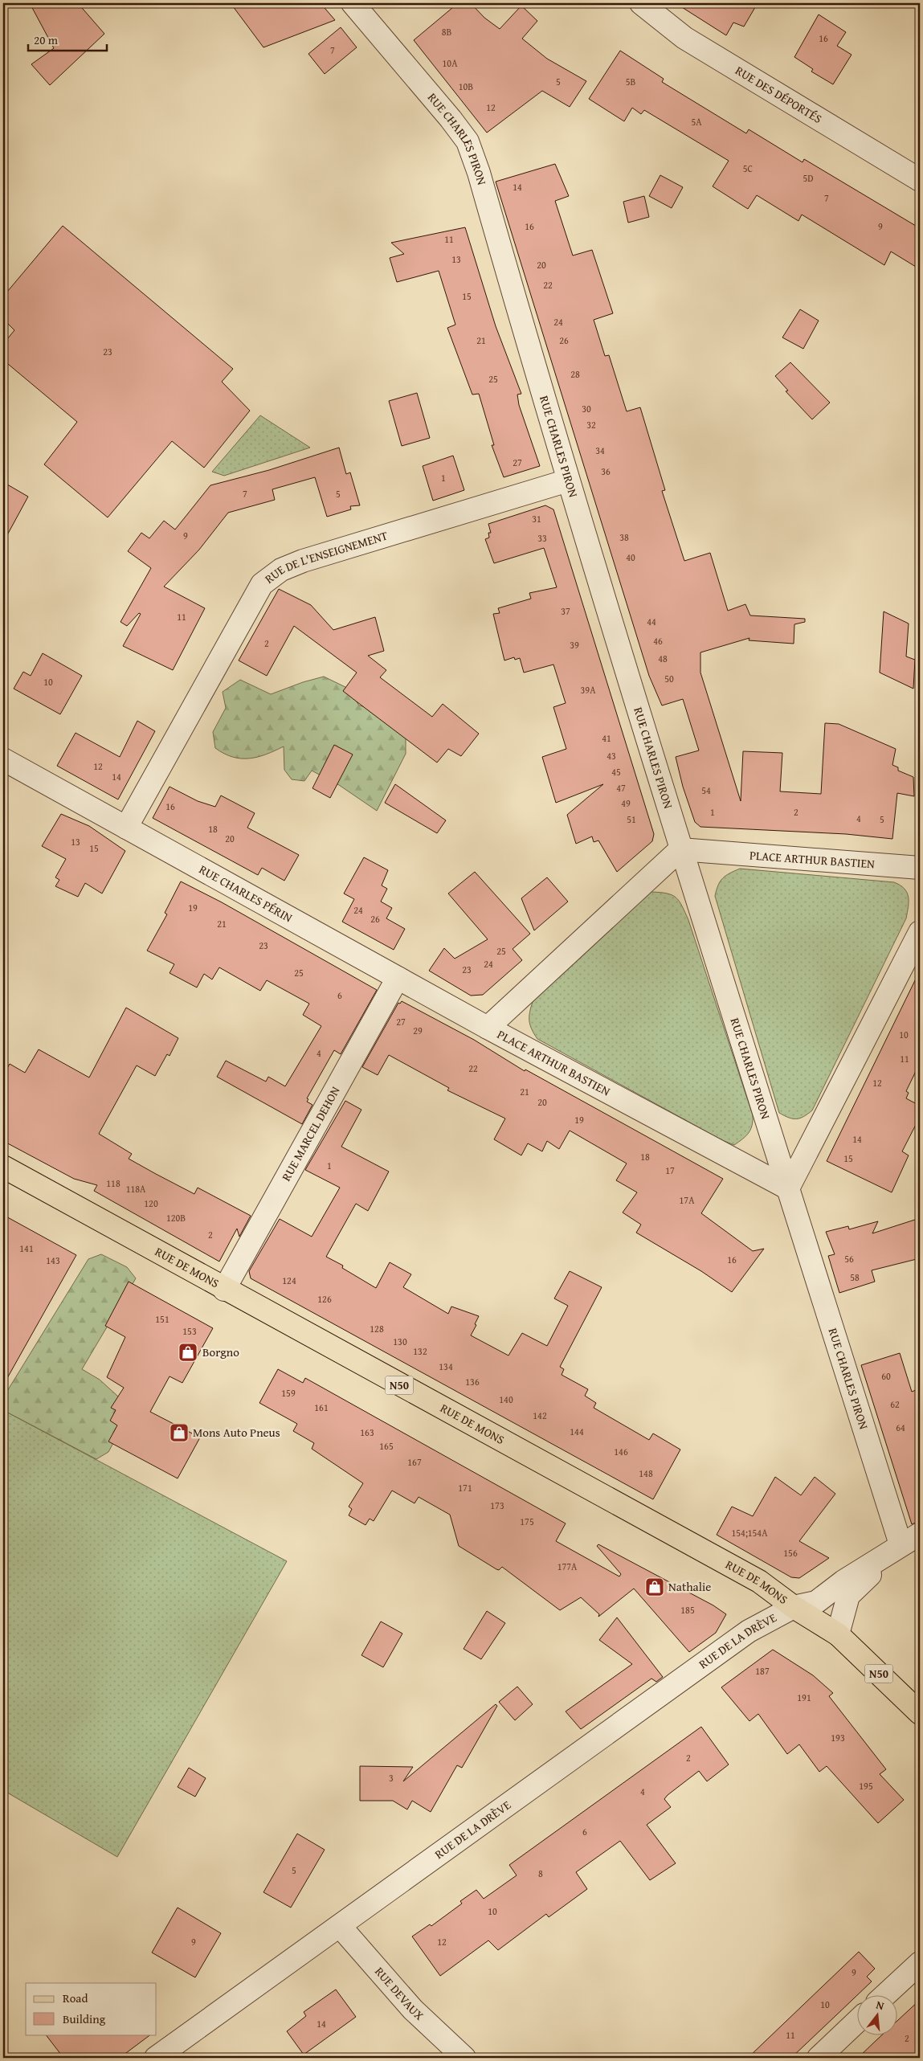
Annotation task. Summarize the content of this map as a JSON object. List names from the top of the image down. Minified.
{"streets":{"main road":["RUE DE MONS","N50"],"street":["RUE DES DÉPORTÉS","RUE CHARLES PIRON","RUE DE L'ENSEIGNEMENT","PLACE ARTHUR BASTIEN","RUE CHARLES PÉRIN","RUE MARCEL DEHON","RUE DE LA DRÈVE","RUE DEVAUX"]},"crossings":[["RUE CHARLES PIRON","RUE DE L'ENSEIGNEMENT"],["RUE CHARLES PIRON","PLACE ARTHUR BASTIEN"],["RUE CHARLES PIRON","RUE DE LA DRÈVE"],["RUE DE L'ENSEIGNEMENT","RUE CHARLES PÉRIN"],["PLACE ARTHUR BASTIEN","RUE CHARLES PÉRIN"],["RUE CHARLES PÉRIN","RUE MARCEL DEHON"],["RUE MARCEL DEHON","RUE DE MONS"],["RUE DE MONS","RUE DE LA DRÈVE"],["RUE DE LA DRÈVE","RUE DEVAUX"]],"places":{"shop":["Borgno","Mons Auto Pneus","Nathalie"]},"house_numbers":["8B","16","7","10A","5","5B","10B","12","5A","5C","5D","14","7","16","9","11","13","20","22","15","24","21","26","23","28","25","30","32","34","27","36","1","7","5","31","9","38","33","40","37","11","44","46","2","39","48","50","10","39A","41","43","12","45","14","47","54","49","16","1","2","4","51","5","18","20","13","15","19","24","26","21","23","25","24","23","25","6","27","29","10","4","11","22","12","21","20","19","14","18","15","1","17","118","118A","17A","120","120B","2","141","56","16","143","58","124","126","151","128","153","130","132","134","60","136","159","140","62","161","142","64","144","163","165","146","167","148","171","173","175","154;154A","156","177A","185","187","191","193","2","3","195","4","6","5","8","10","9","12","9","10","14","11","2"],"legend":["Road","Building"],"scale_bar":"20 m","north":"top"}
